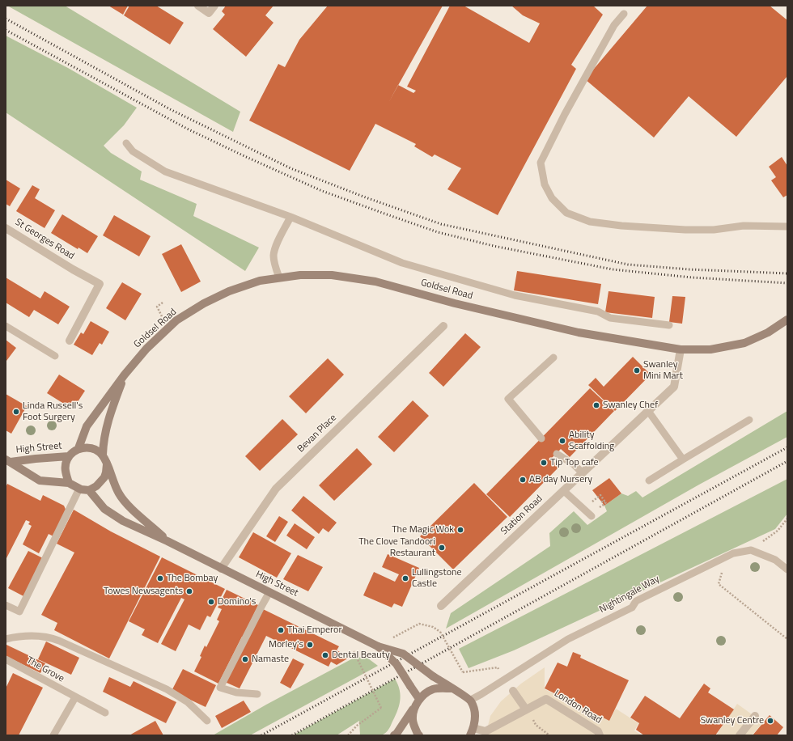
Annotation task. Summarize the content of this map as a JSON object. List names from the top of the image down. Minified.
{"streets":{"main road":["Goldsel Road","High Street"],"street":["St Georges Road","Bevan Place","Station Road","London Road"],"lane":["Nightingale Way","The Grove"]},"crossings":[["Goldsel Road","High Street"],["Goldsel Road","Station Road"],["Bevan Place","High Street"],["High Street","Nightingale Way"]],"places":["Swanley Mini Mart","Swanley Chef","Linda Russell's Foot Surgery","Ability Scaffolding","Tip Top cafe","AB day Nursery","The Magic Wok","The Clove Tandoori Restaurant","The Bombay","Lullingstone Castle","Towes Newsagents","Domino's","Thai Emperor","Morley's","Dental Beauty","Namaste","Swanley Centre"]}
